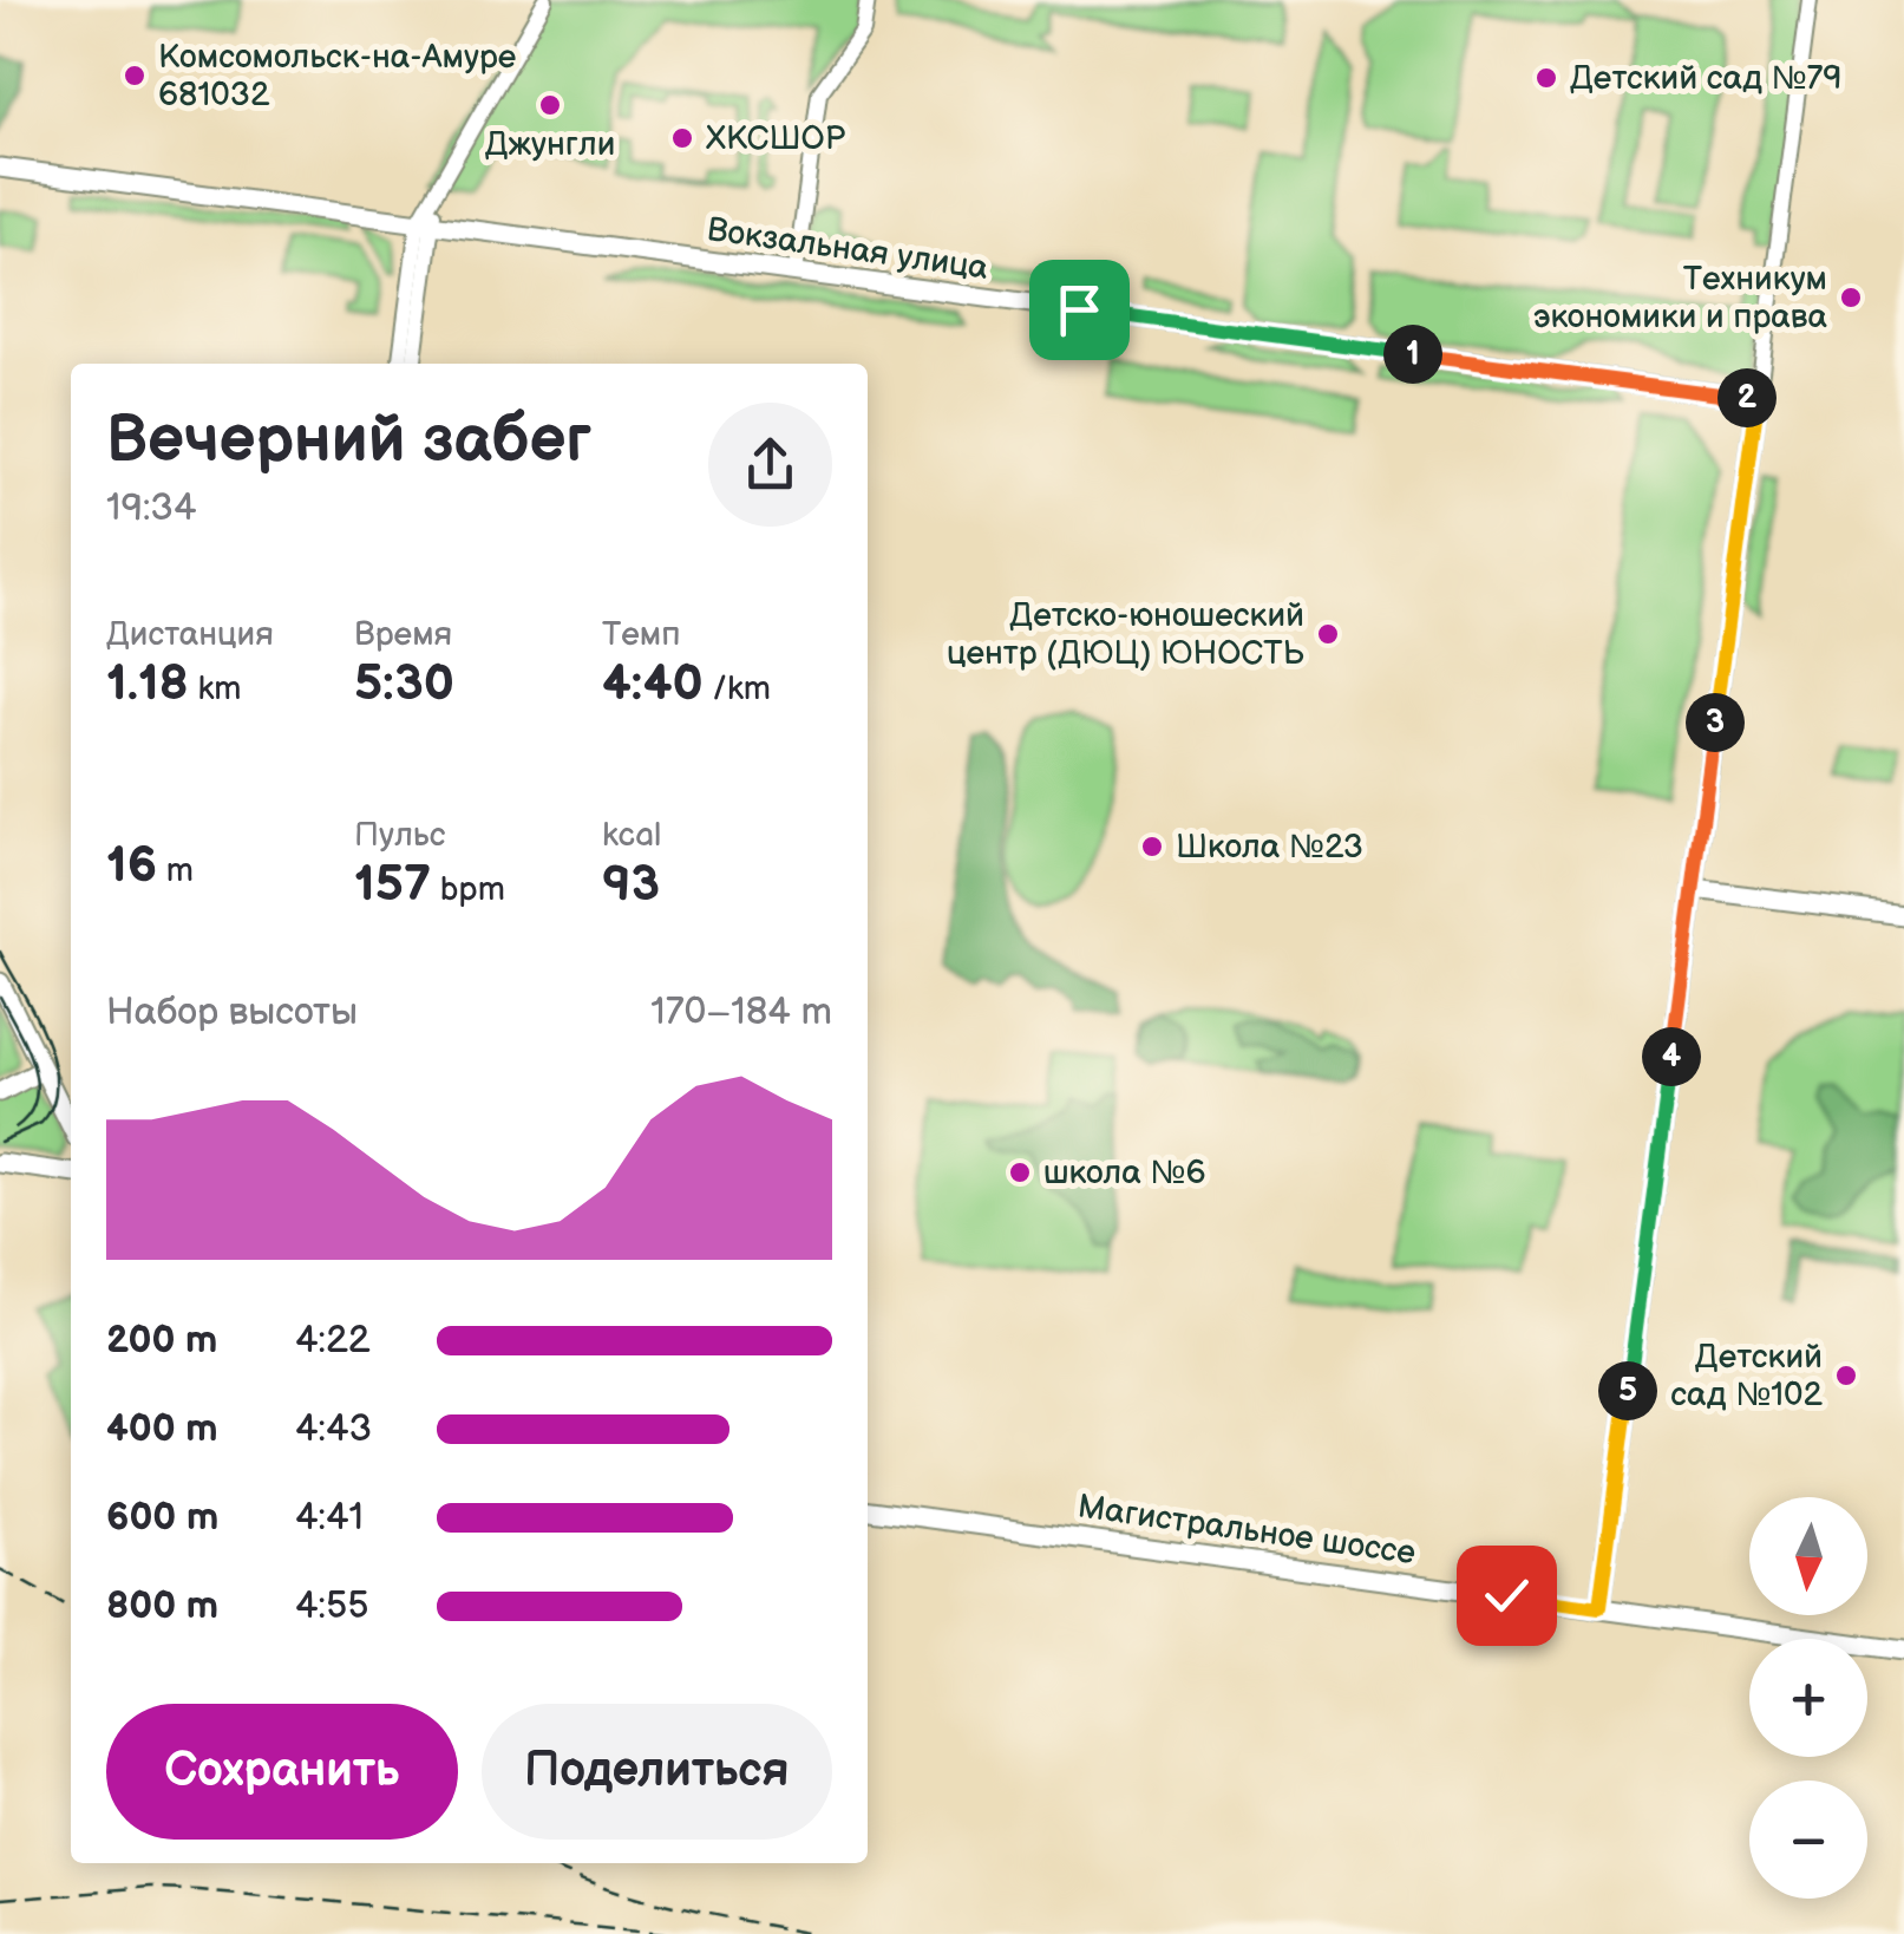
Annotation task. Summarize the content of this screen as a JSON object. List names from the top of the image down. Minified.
{"streets":{"main road":["Вокзальная улица","Магистральное шоссе"]},"places":["Комсомольск-на-Амуре 681032","Детский сад №79","Джунгли","ХКСШОР","Техникум экономики и права","Детско-юношеский центр (ДЮЦ) ЮНОСТЬ","Школа №23","школа №6","Детский сад №102"],"north":"bottom","page":{"pins":["1","2","3","4","5"],"heading":["Вечерний забег","19:34"],"stats":[["Дистанция","1.18 km"],["Время","5:30"],["Темп","4:40 /km"],["16 m"],["Пульс","157 bpm"],["kcal","93"]],"chart":["Набор высоты","170–184 m"],"list":[{"name":"200 m","note":"4:22"},{"name":"400 m","note":"4:43"},{"name":"600 m","note":"4:41"},{"name":"800 m","note":"4:55"}],"map_buttons":["+","−"],"buttons":["Сохранить","Поделиться"]}}
